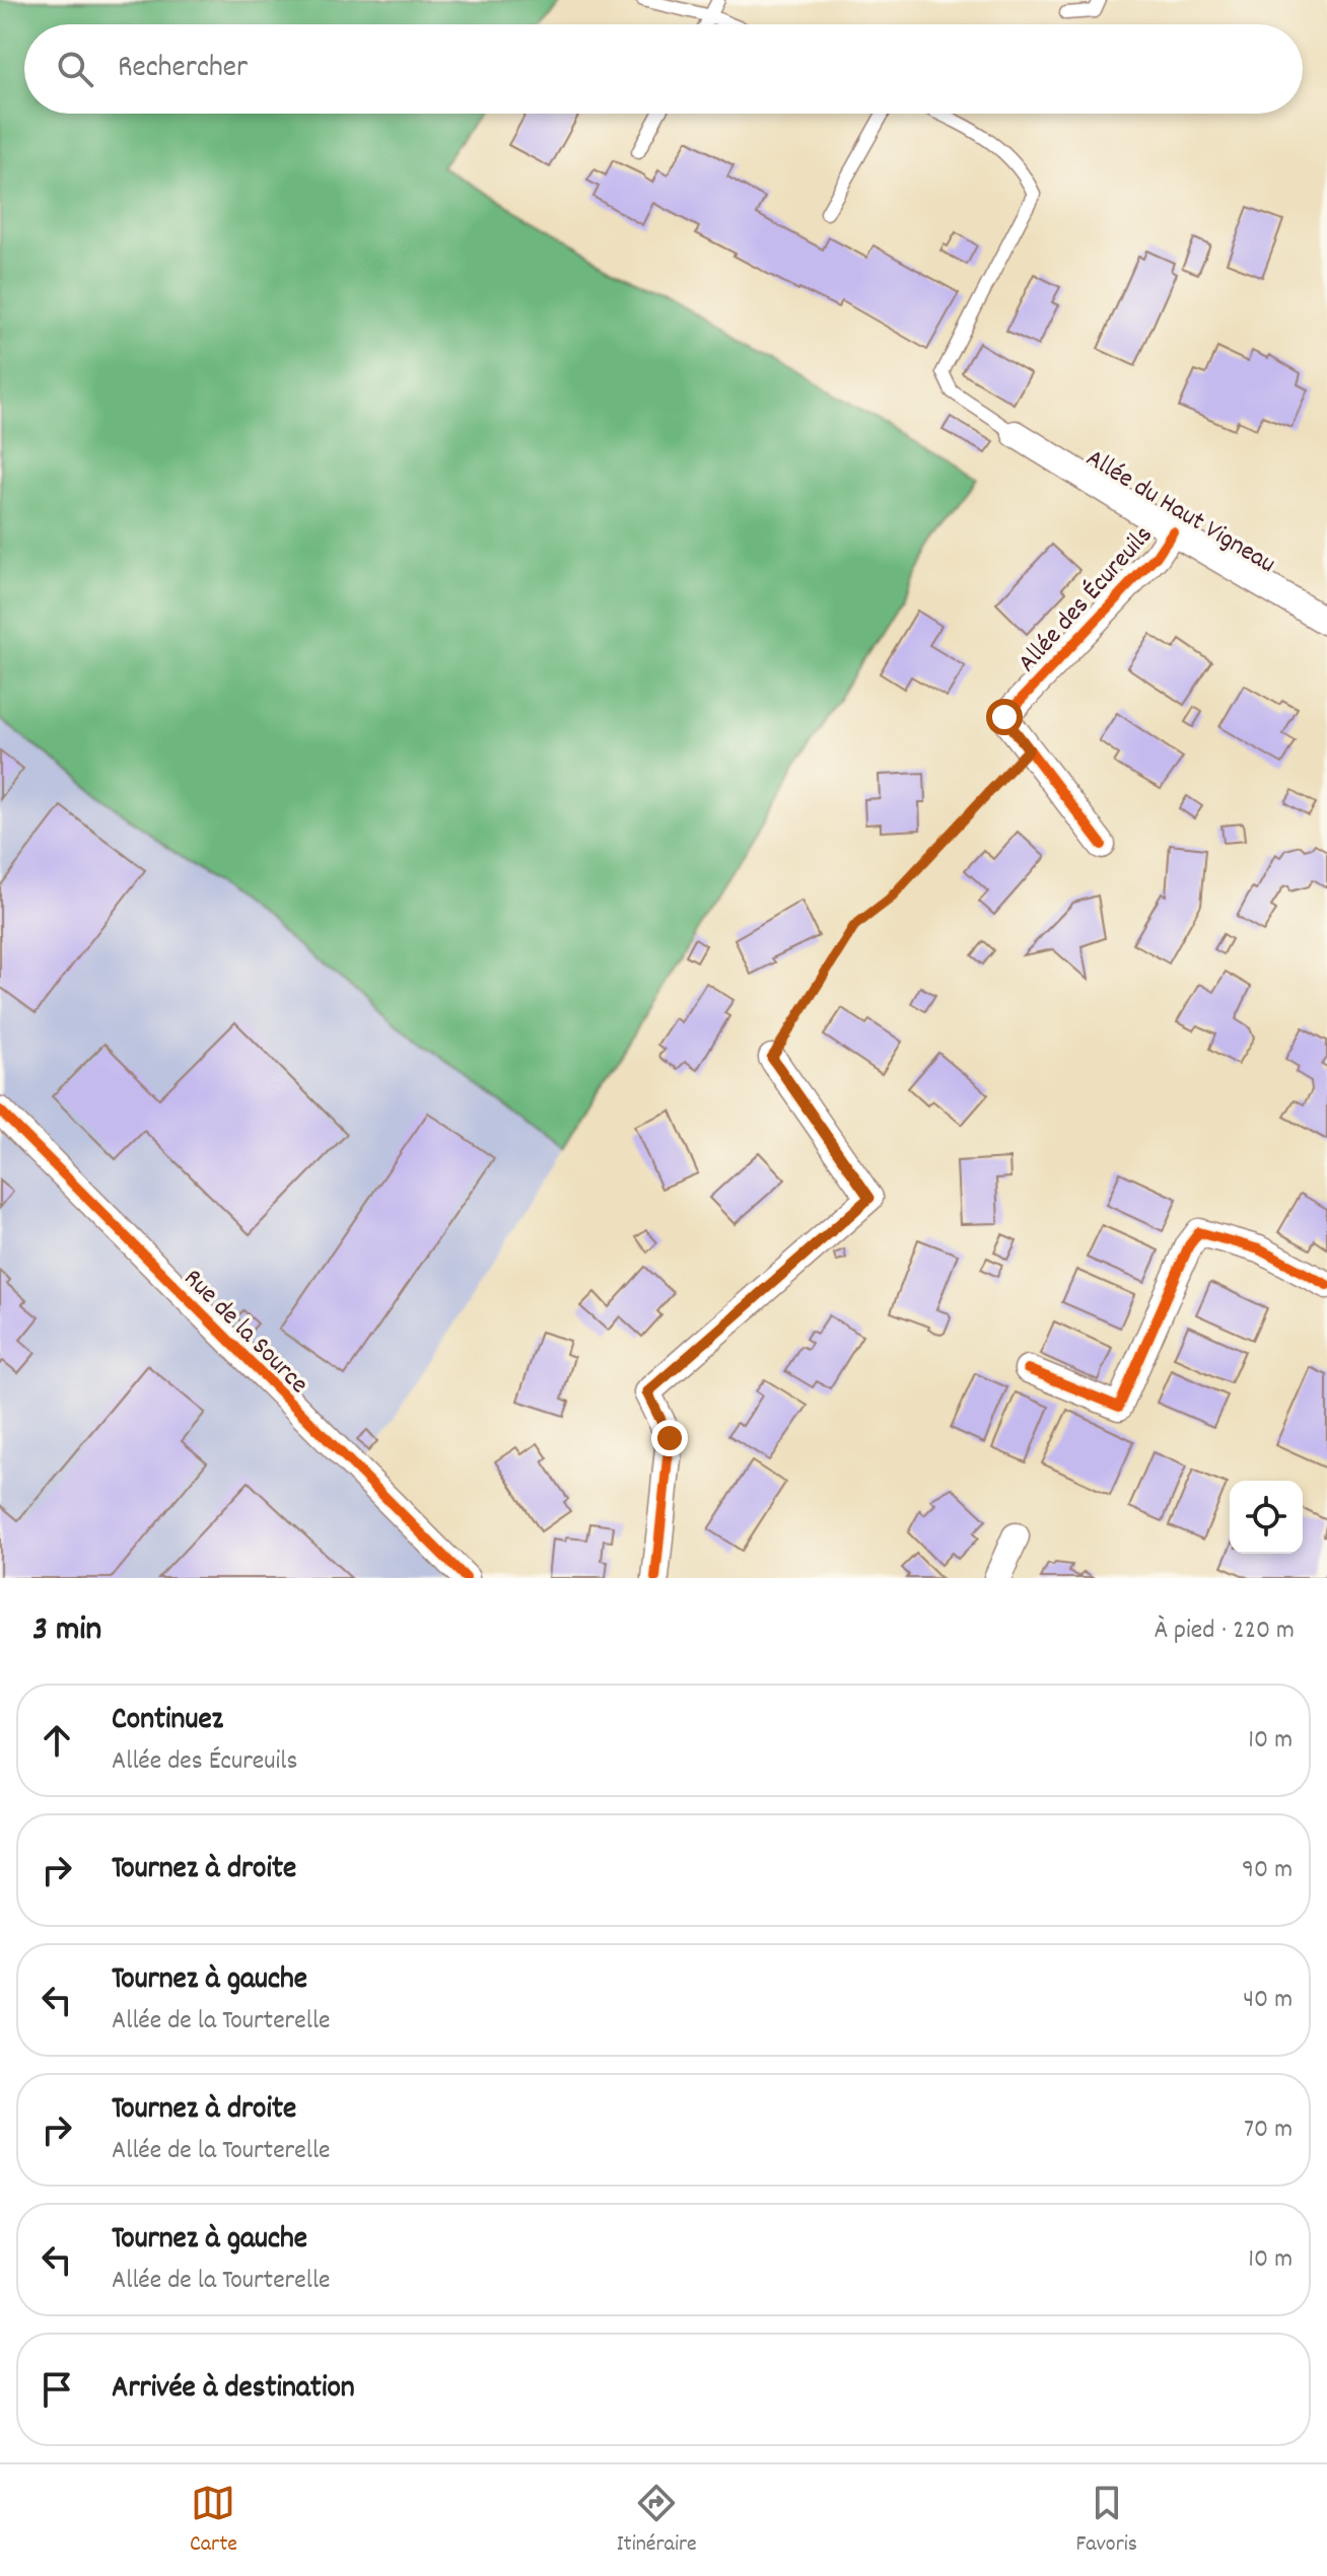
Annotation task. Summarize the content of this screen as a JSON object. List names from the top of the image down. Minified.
{"streets":{"street":["Allée du Haut Vigneau","Allée des Écureuils","Rue de la Source"]},"crossings":[["Allée du Haut Vigneau","Allée des Écureuils"]],"page":{"search":"Rechercher","heading":["3 min","À pied · 220 m"],"list":[["Continuez","Allée des Écureuils","10 m"],["Tournez à droite","90 m"],["Tournez à gauche","Allée de la Tourterelle","40 m"],["Tournez à droite","Allée de la Tourterelle","70 m"],["Tournez à gauche","Allée de la Tourterelle","10 m"],"Arrivée à destination"],"nav":["Carte","Itinéraire","Favoris"]}}
